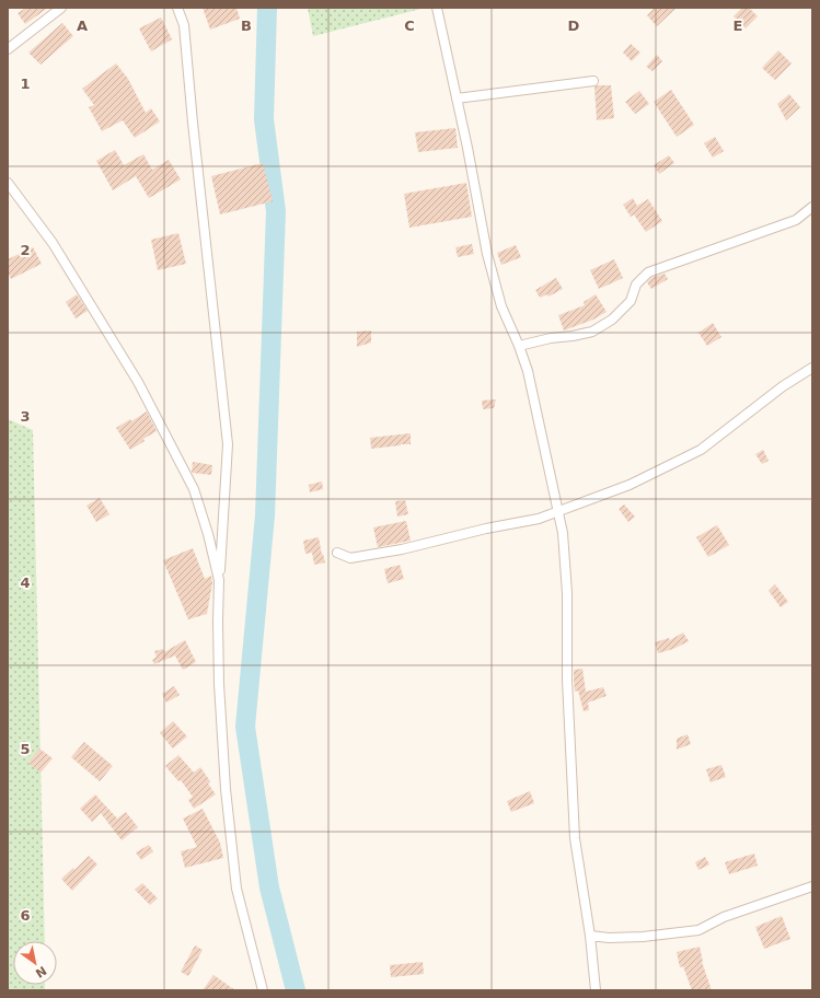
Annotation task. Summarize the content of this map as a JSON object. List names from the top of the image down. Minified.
{"north":"bottom right","grid":{"columns":["A","B","C","D","E"],"rows":["1","2","3","4","5","6"]}}
